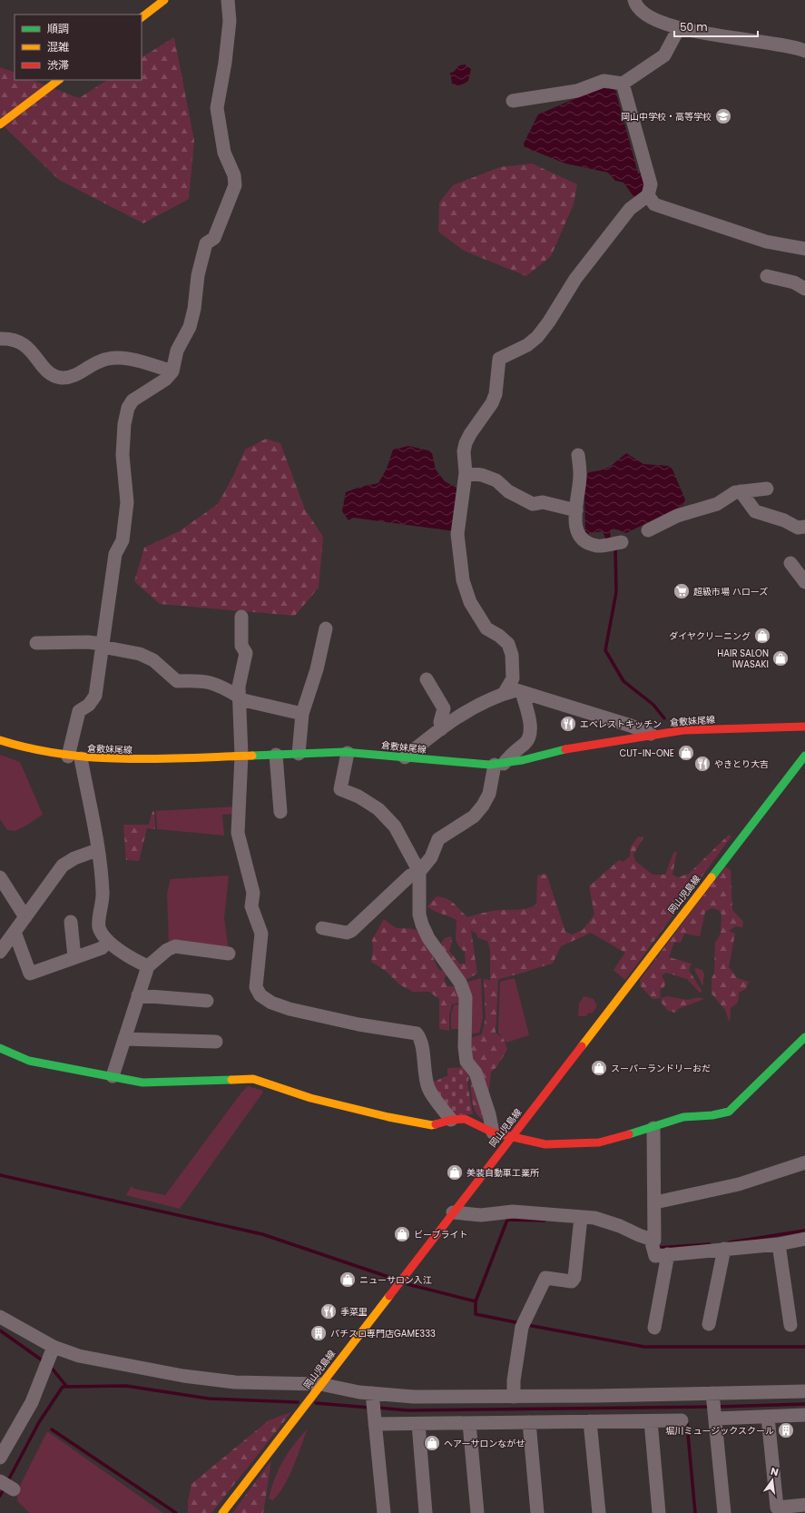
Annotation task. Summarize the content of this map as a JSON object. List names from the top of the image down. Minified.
{"streets":{"main road":["倉敷妹尾線","岡山児島線"]},"places":{"school or university":["岡山中学校・高等学校"],"supermarket":["超級市場 ハローズ"],"shop":["ダイヤクリーニング","HAIR SALON IWASAKI","CUT-IN-ONE","スーパーランドリーおだ","美装自動車工業所","ビーブライト","ニューサロン入江","ヘアーサロンながせ"],"restaurant":["エベレストキッチン","やきとり大吉","季菜里"],"building":["パチスロ専門店GAME333","堀川ミュージックスクール"]},"legend":["順調","混雑","渋滞"],"scale_bar":"50 m","north":"top"}
